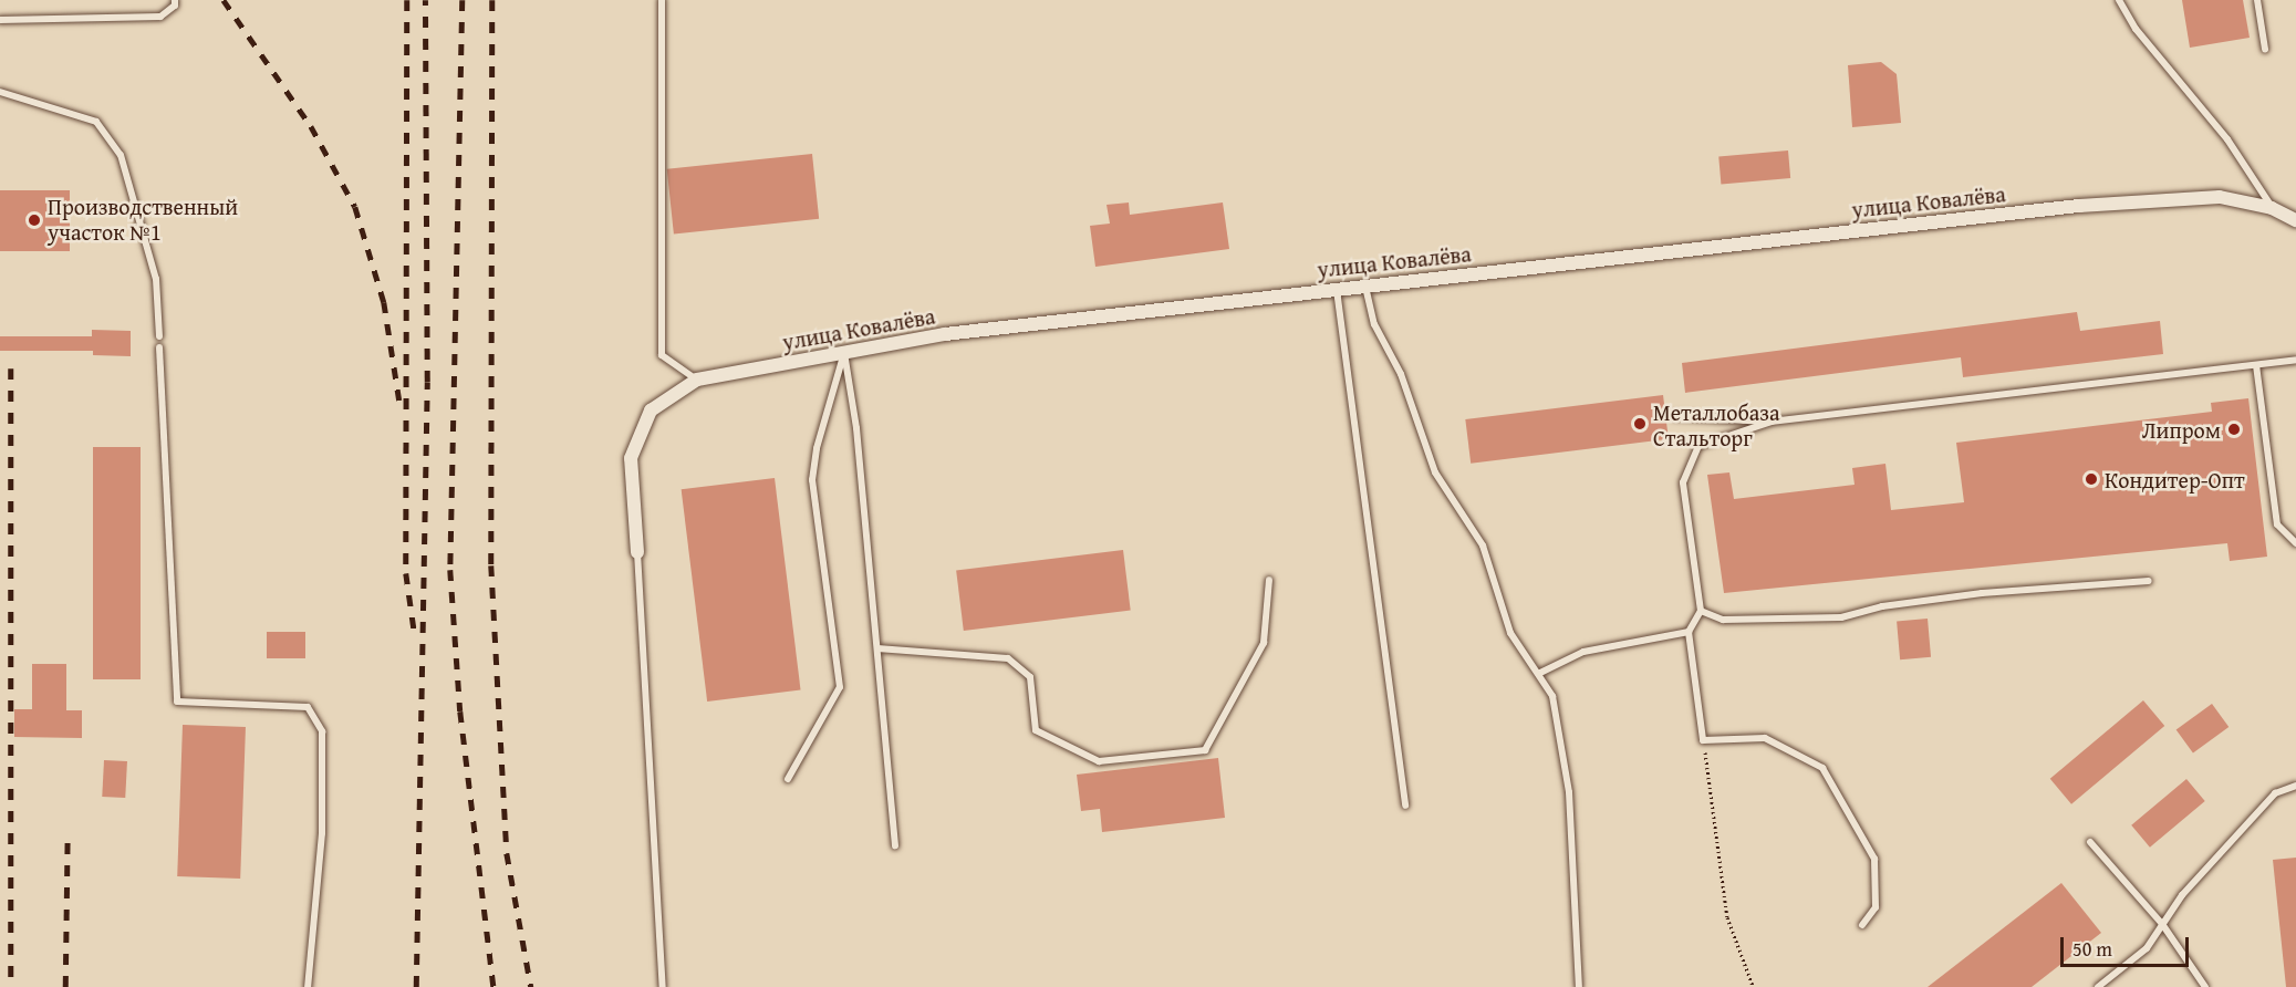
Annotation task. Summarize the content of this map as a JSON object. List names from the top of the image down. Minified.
{"streets":{"street":["улица Ковалёва"]},"places":["Производственный участок №1","Металлобаза Стальторг","Липром","Кондитер-Опт"],"scale_bar":"50 m"}
